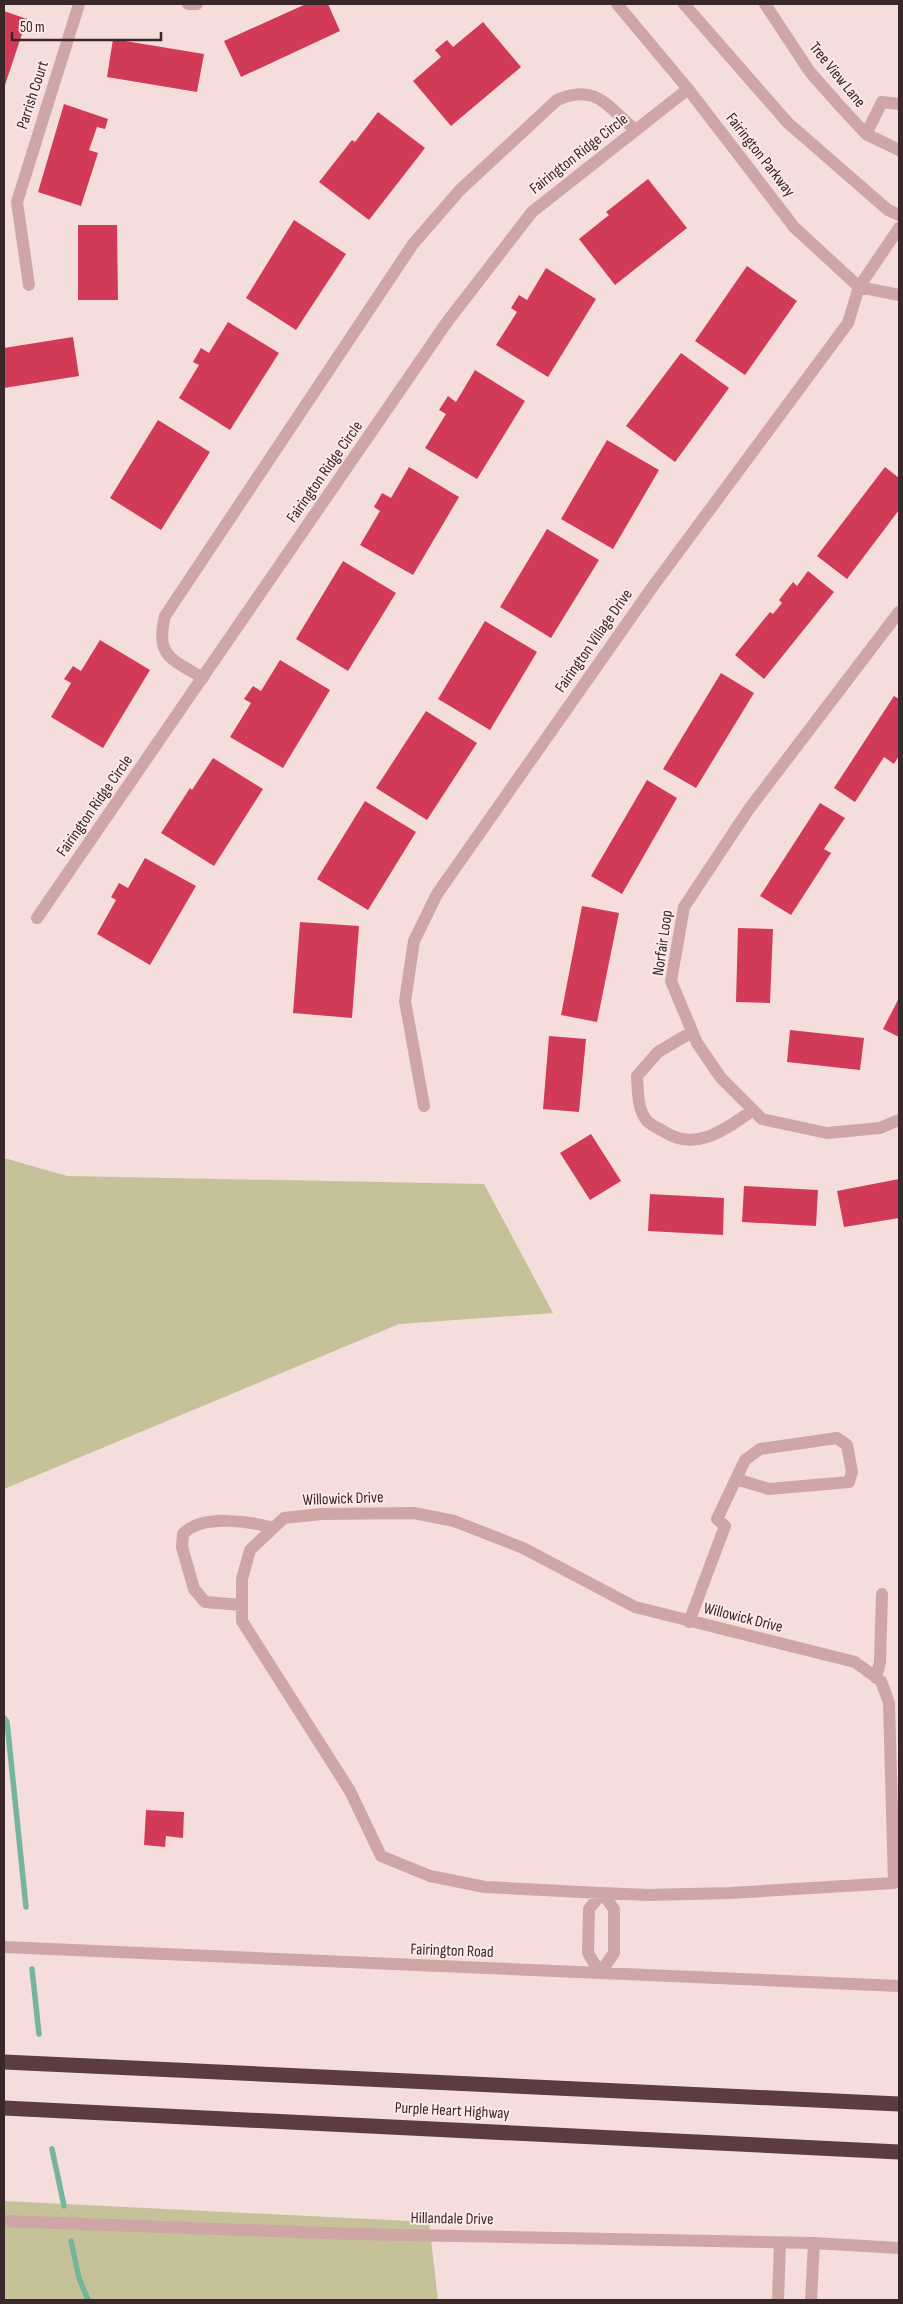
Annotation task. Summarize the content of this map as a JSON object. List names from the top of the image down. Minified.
{"streets":{"highway":["Purple Heart Highway"],"street":["Tree View Lane","Parrish Court","Fairington Ridge Circle","Fairington Parkway","Fairington Village Drive","Norfair Loop","Willowick Drive","Fairington Road","Hillandale Drive"]},"crossings":[["Fairington Ridge Circle","Fairington Parkway"],["Fairington Parkway","Fairington Village Drive"]],"scale_bar":"50 m"}
